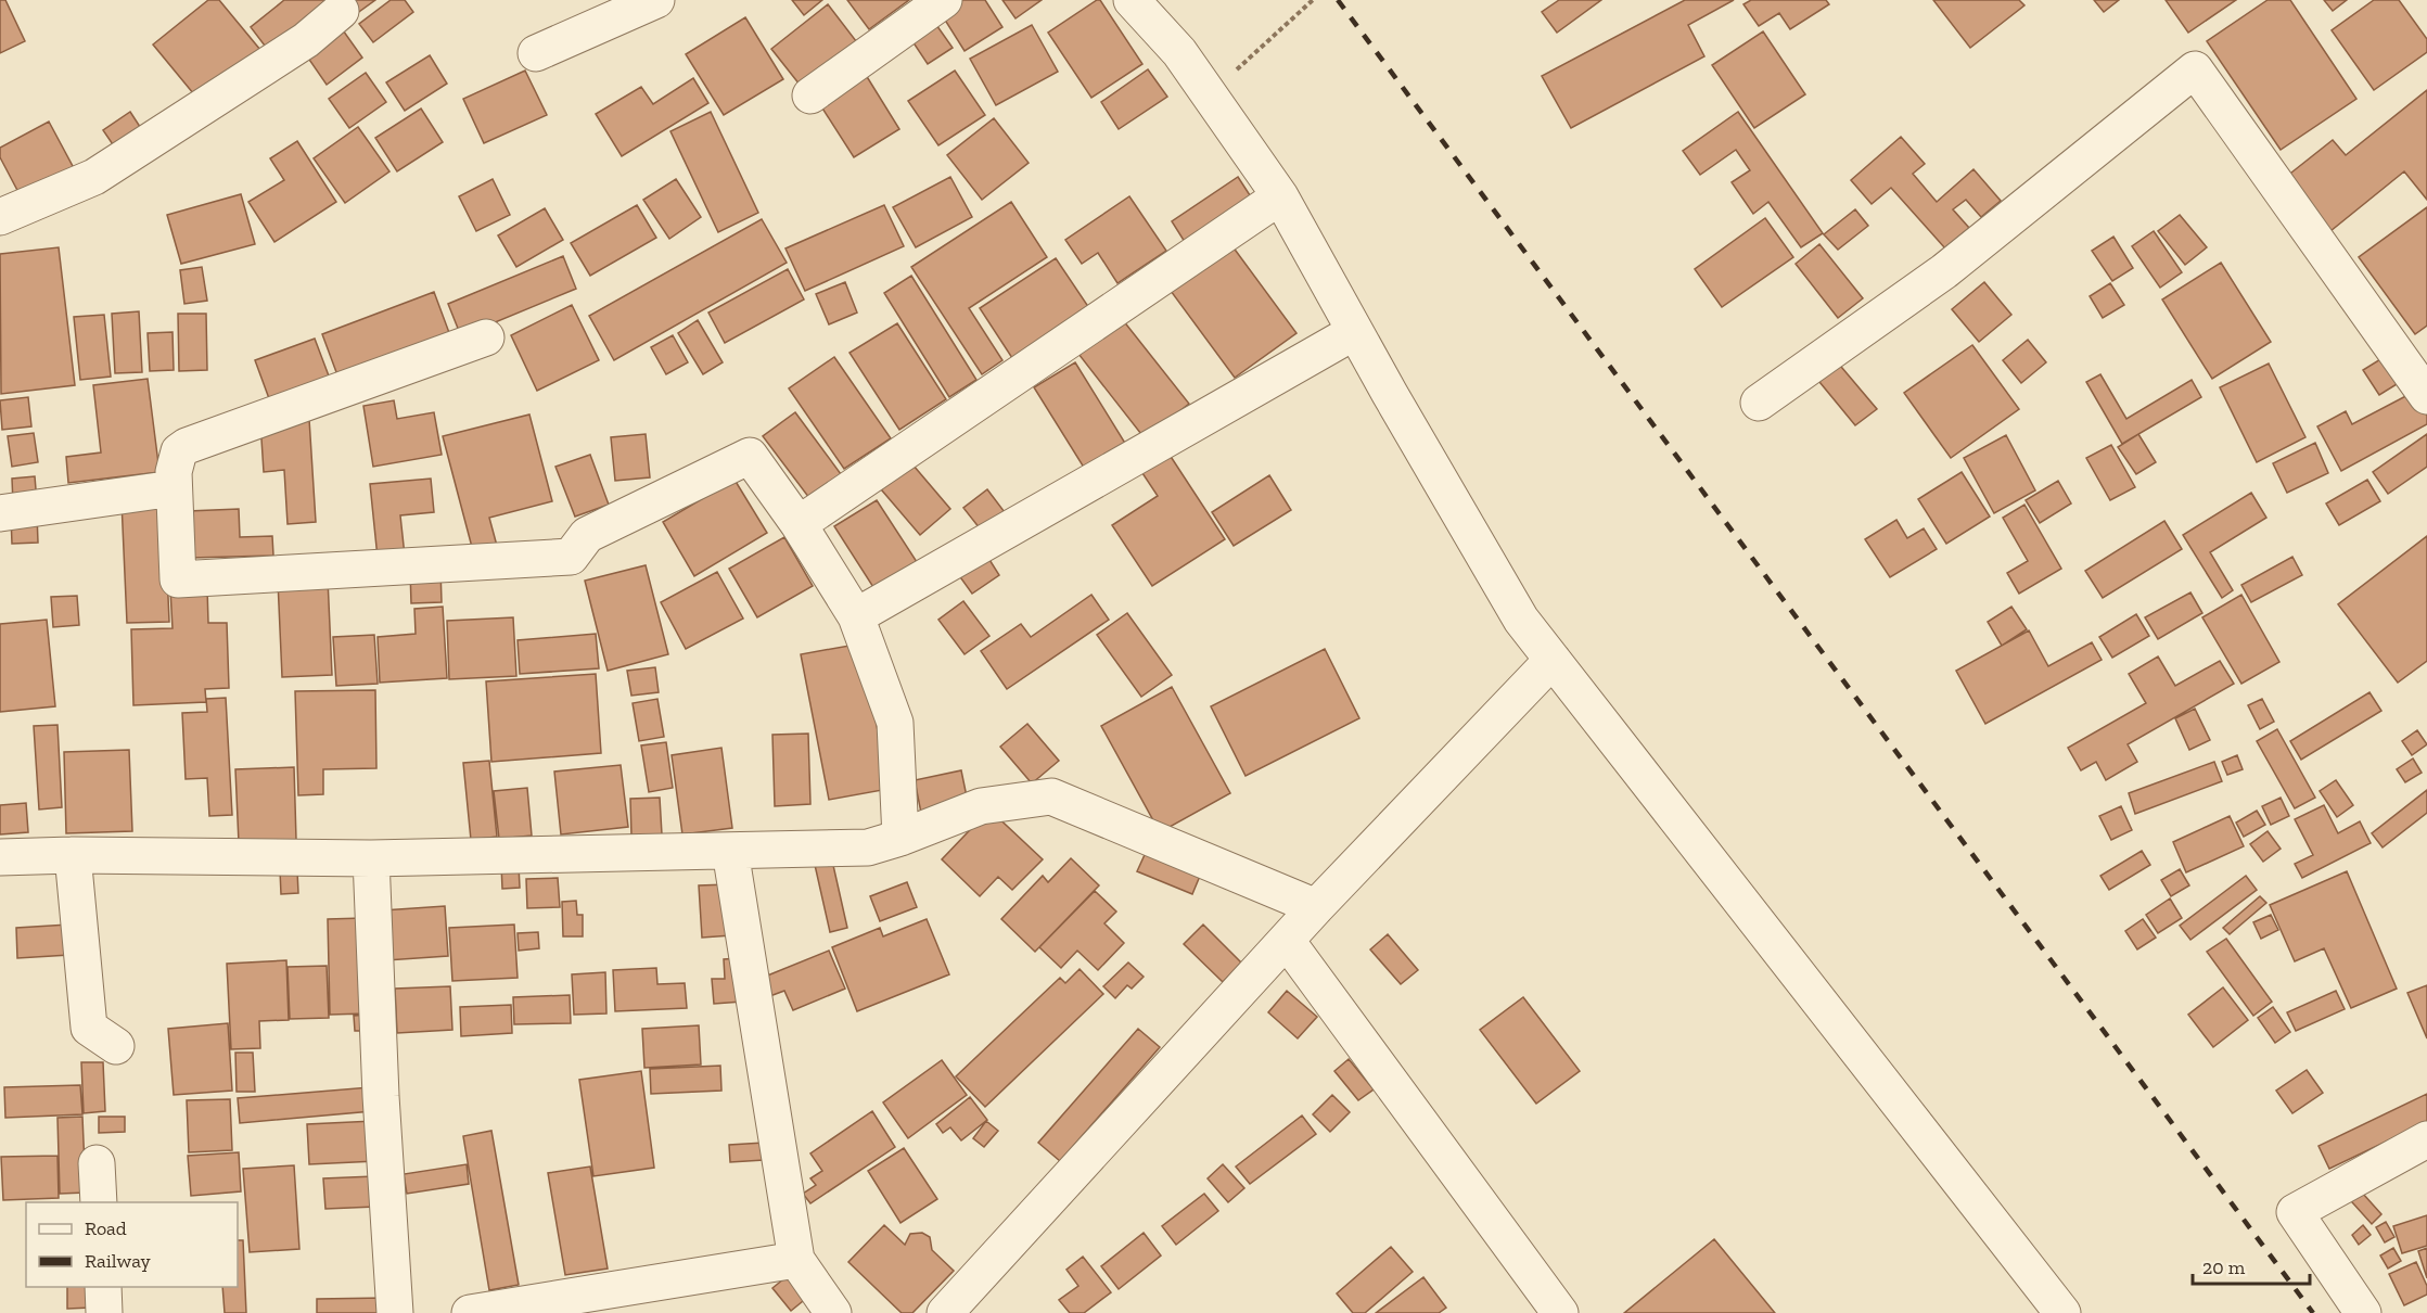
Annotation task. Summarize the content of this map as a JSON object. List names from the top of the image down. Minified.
{"legend":["Road","Railway"],"scale_bar":"20 m"}
